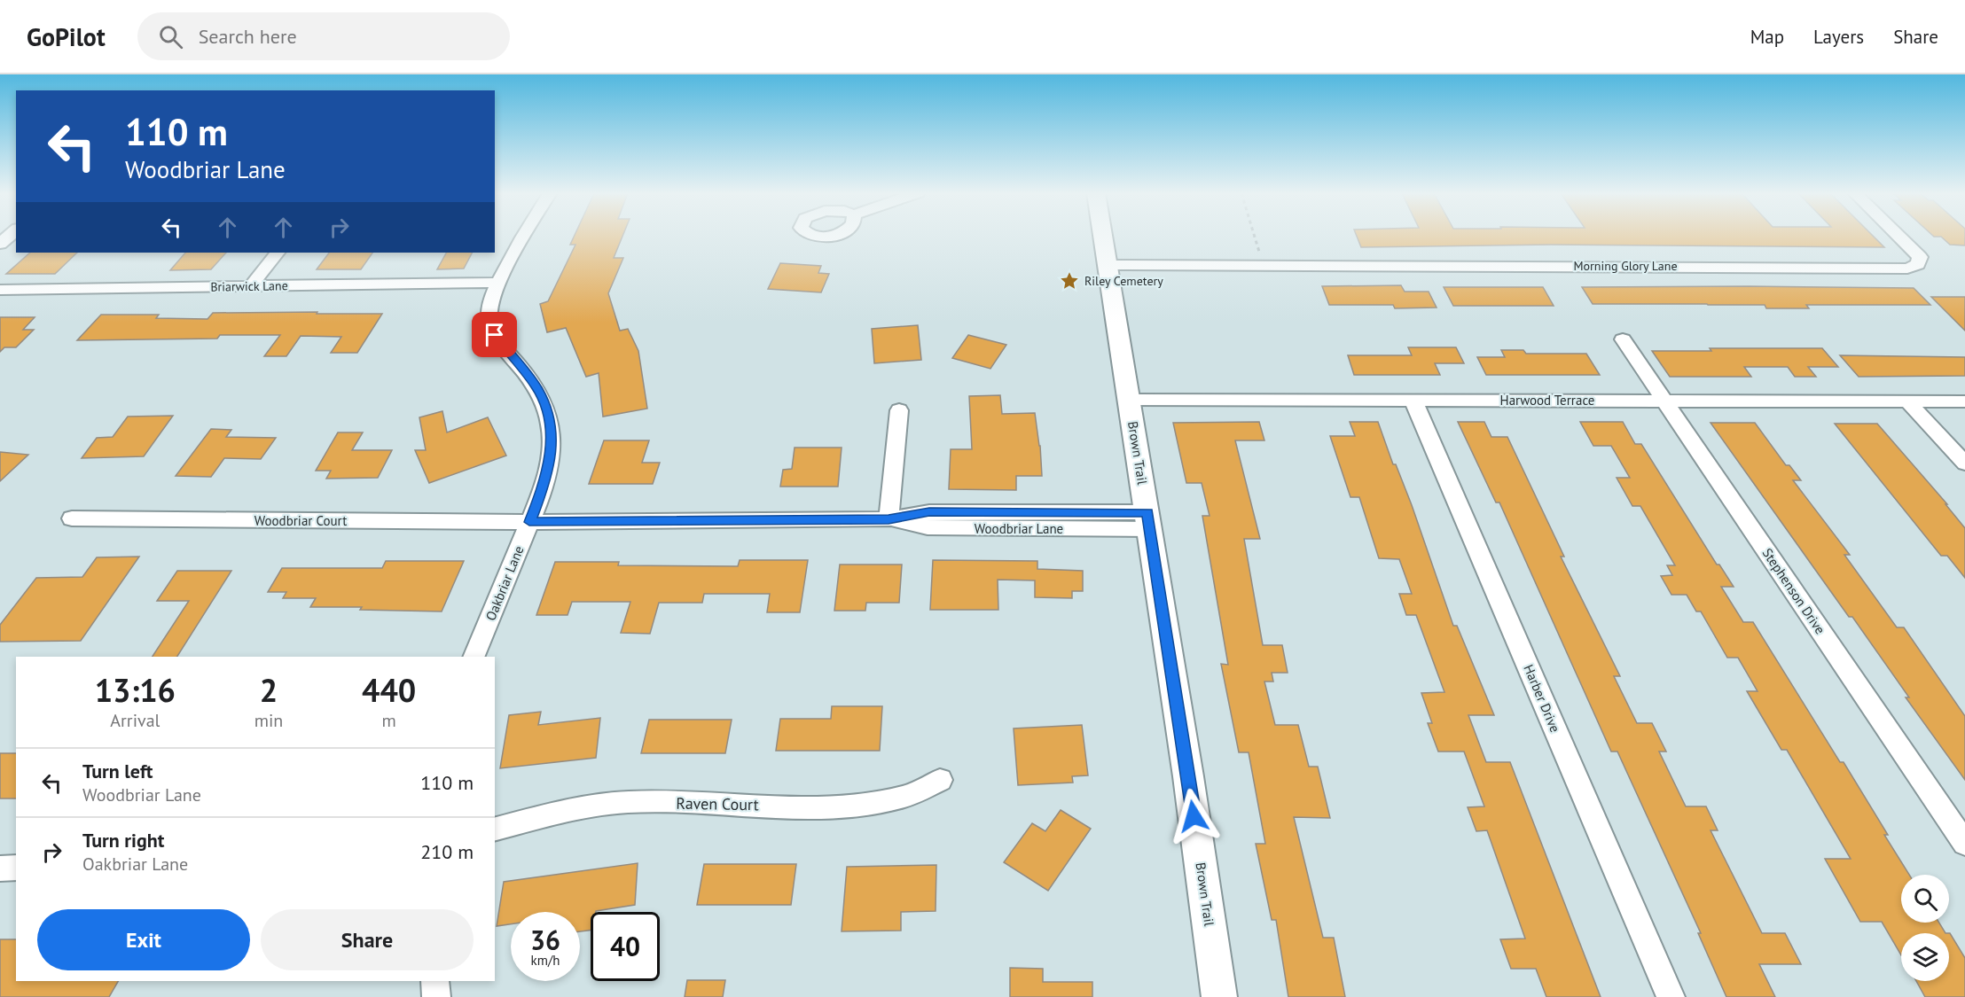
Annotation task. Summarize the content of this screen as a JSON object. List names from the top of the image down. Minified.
{"streets":{"street":["Morning Glory Lane","Briarwick Lane","Harwood Terrace","Brown Trail","Woodbriar Court","Woodbriar Lane","Oakbriar Lane","Stephenson Drive","Harber Drive","Raven Court"]},"crossings":[["Morning Glory Lane","Brown Trail"],["Briarwick Lane","Oakbriar Lane"],["Harwood Terrace","Brown Trail"],["Harwood Terrace","Stephenson Drive"],["Harwood Terrace","Harber Drive"],["Brown Trail","Woodbriar Lane"],["Woodbriar Court","Woodbriar Lane"],["Woodbriar Court","Oakbriar Lane"],["Woodbriar Lane","Oakbriar Lane"]],"places":{"place":["Riley Cemetery"]},"page":{"header":"GoPilot","search":"Search here","nav":["Map","Layers","Share"],"turn":["110 m","Woodbriar Lane"],"eta":["13:16","Arrival","2","min","440","m"],"list":[{"name":"Turn left","note":"Woodbriar Lane","value":"110 m"},{"name":"Turn right","note":"Oakbriar Lane","value":"210 m"}],"buttons":["Exit","Share"],"speed":"36 km/h","limit":"40"}}
